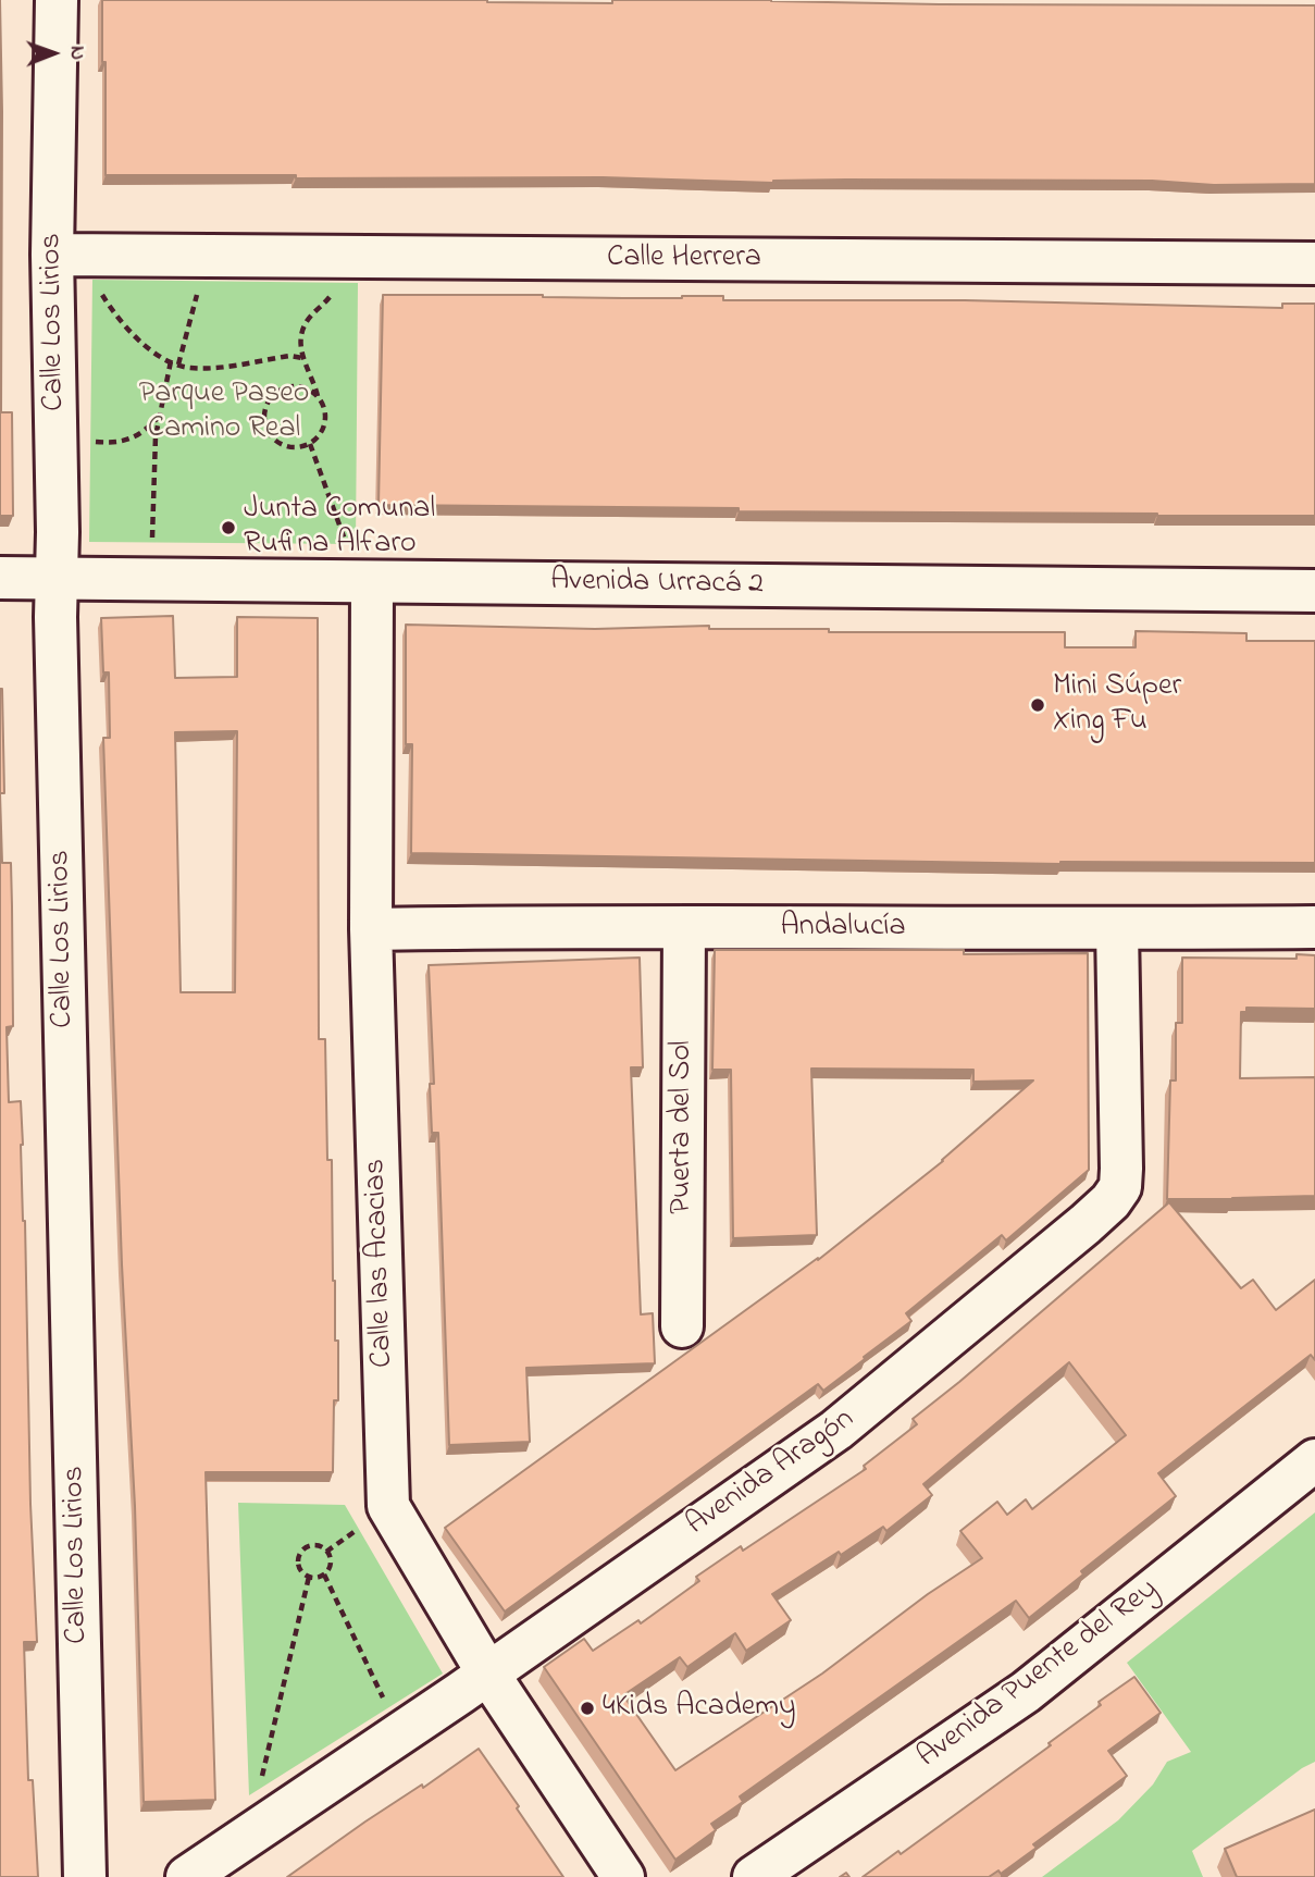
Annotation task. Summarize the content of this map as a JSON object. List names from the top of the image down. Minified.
{"streets":{"street":["Calle Herrera","Calle Los Lirios","Avenida Urracá 2","Andalucía","Puerta del Sol","Calle las Acacias","Avenida Aragón","Avenida Puente del Rey"]},"crossings":[["Calle Herrera","Calle Los Lirios"],["Calle Los Lirios","Avenida Urracá 2"],["Avenida Urracá 2","Calle las Acacias"],["Andalucía","Puerta del Sol"],["Andalucía","Calle las Acacias"],["Andalucía","Avenida Aragón"],["Calle las Acacias","Avenida Aragón"]],"parks":["Parque Paseo Camino Real"],"places":["Junta Comunal Rufina Alfaro","Mini Súper Xing Fu","4Kids Academy"],"north":"right"}
